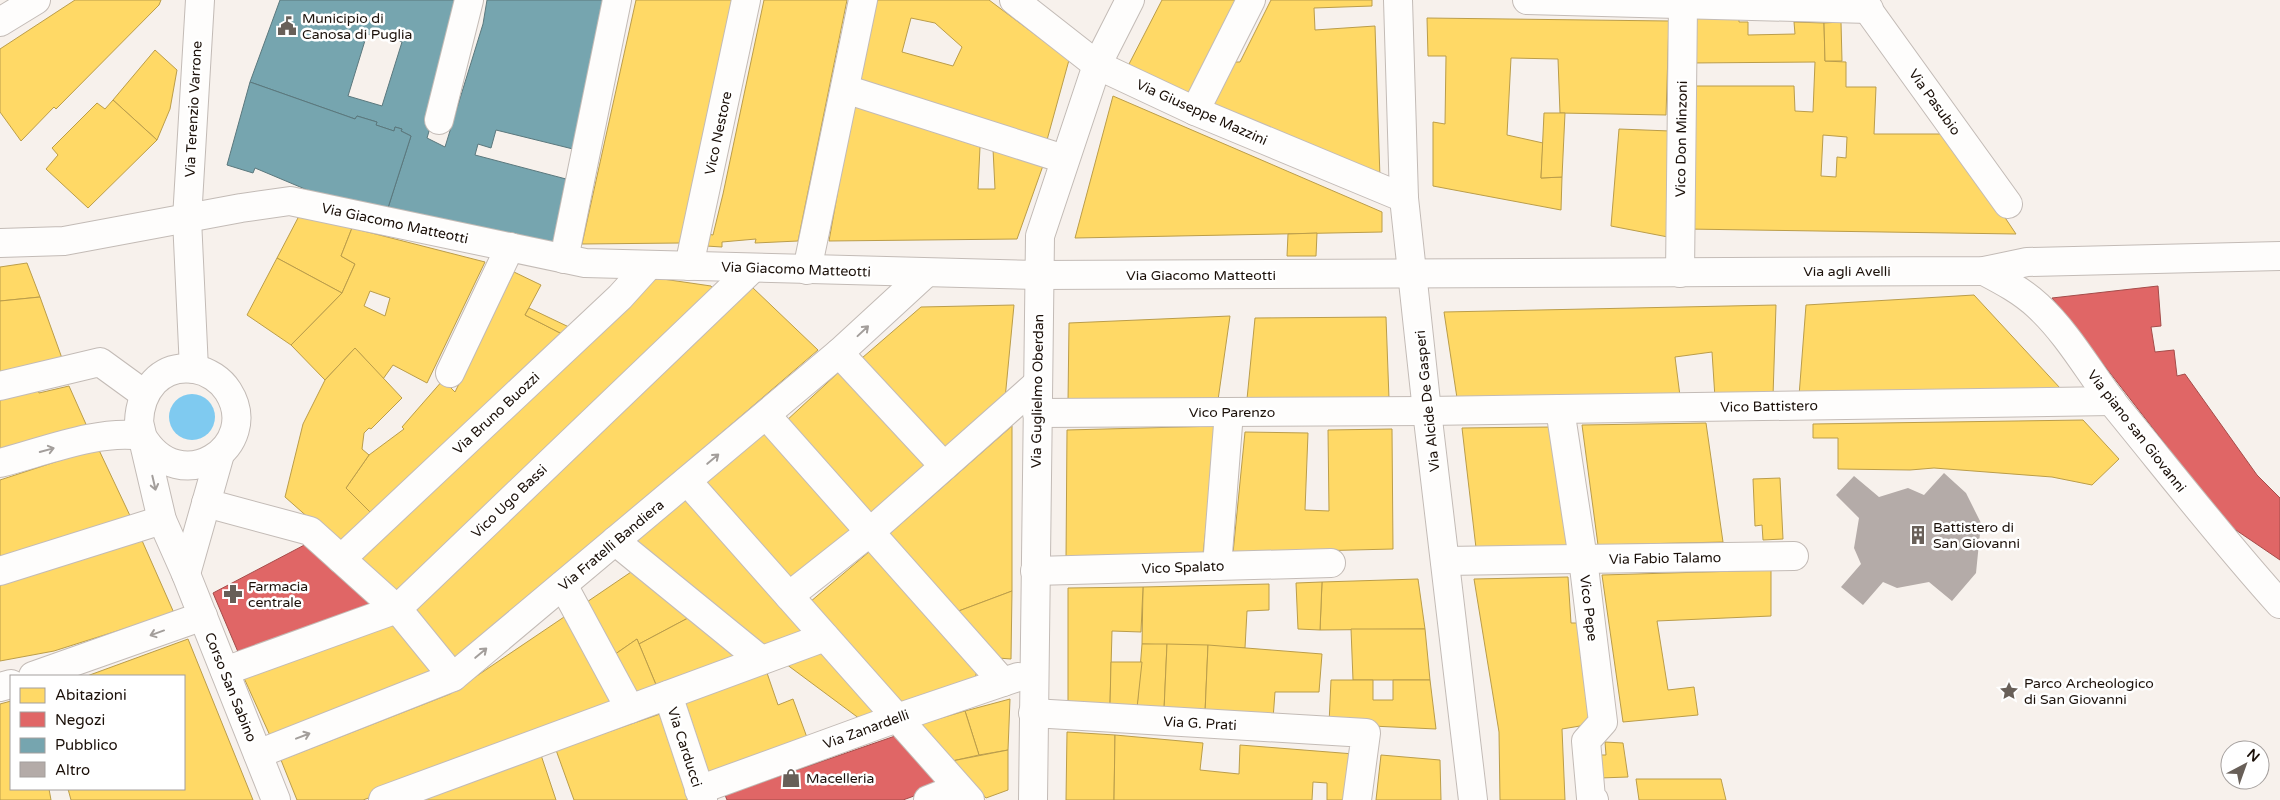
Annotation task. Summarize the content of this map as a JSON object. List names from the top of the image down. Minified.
{"streets":{"street":["Via Pasubio","Via Terenzio Varrone","Via Giuseppe Mazzini","Vico Nestore","Vico Don Minzoni","Via Giacomo Matteotti","Via agli Avelli","Via Guglielmo Oberdan","Via Alcide De Gasperi","Vico Battistero","Vico Parenzo","Via Bruno Buozzi","Via piano san Giovanni","Vico Ugo Bassi","Via Fratelli Bandiera","Via Fabio Talamo","Vico Spalato","Vico Pepe","Corso San Sabino","Via G. Prati","Via Zanardelli","Via Carducci"]},"crossings":[["Via Terenzio Varrone","Via Giacomo Matteotti"],["Via Terenzio Varrone","Corso San Sabino"],["Via Giuseppe Mazzini","Via Guglielmo Oberdan"],["Via Giuseppe Mazzini","Via Alcide De Gasperi"],["Vico Nestore","Via Giacomo Matteotti"],["Vico Don Minzoni","Via agli Avelli"],["Via Giacomo Matteotti","Via agli Avelli"],["Via Giacomo Matteotti","Via Guglielmo Oberdan"],["Via Giacomo Matteotti","Via Alcide De Gasperi"],["Via Giacomo Matteotti","Via Bruno Buozzi"],["Via Giacomo Matteotti","Vico Ugo Bassi"],["Via Giacomo Matteotti","Via Fratelli Bandiera"],["Via agli Avelli","Via Alcide De Gasperi"],["Via agli Avelli","Via piano san Giovanni"],["Via Guglielmo Oberdan","Vico Parenzo"],["Via Guglielmo Oberdan","Vico Spalato"],["Via Guglielmo Oberdan","Via G. Prati"],["Via Guglielmo Oberdan","Via Zanardelli"],["Via Alcide De Gasperi","Vico Battistero"],["Via Alcide De Gasperi","Vico Parenzo"],["Via Alcide De Gasperi","Via Fabio Talamo"],["Vico Battistero","Vico Parenzo"],["Vico Battistero","Via piano san Giovanni"],["Vico Battistero","Vico Pepe"],["Vico Ugo Bassi","Corso San Sabino"],["Via Fratelli Bandiera","Corso San Sabino"],["Via Fabio Talamo","Vico Pepe"],["Via Zanardelli","Via Carducci"]],"places":{"public building":["Municipio di Canosa di Puglia"],"building":["Battistero di San Giovanni"],"pharmacy":["Farmacia centrale"],"place":["Parco Archeologico di San Giovanni"],"shop":["Macelleria"]},"legend":["Abitazioni","Negozi","Pubblico","Altro"],"north":"top right"}
